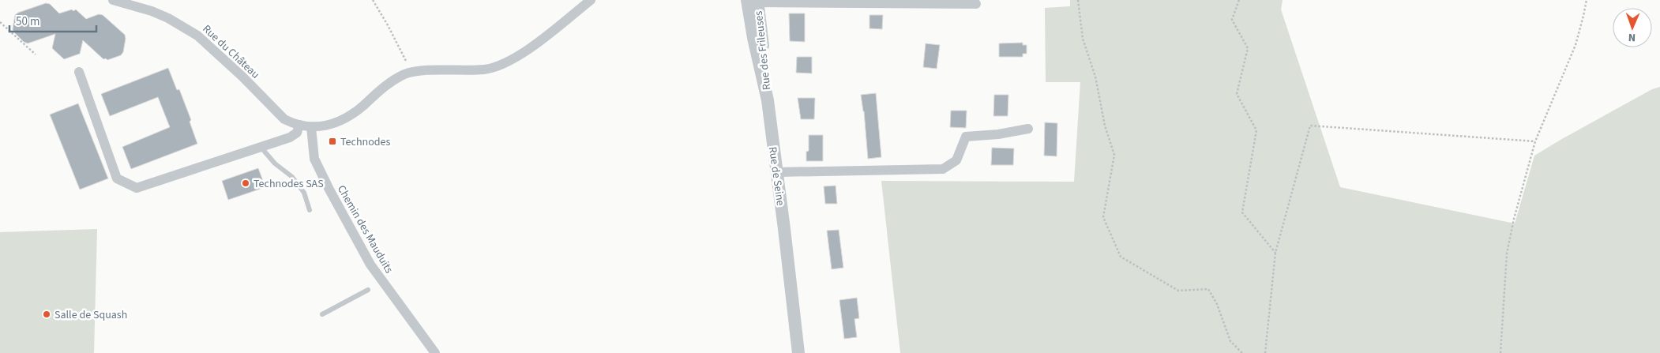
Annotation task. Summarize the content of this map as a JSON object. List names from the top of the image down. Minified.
{"streets":{"street":["Rue du Château","Rue de Seine","Chemin des Mauduits"]},"crossings":[["Rue du Château","Chemin des Mauduits"]],"places":{"transit":["Technodes"],"other":["Technodes SAS","Salle de Squash"]},"scale_bar":"50 m","north":"bottom"}
